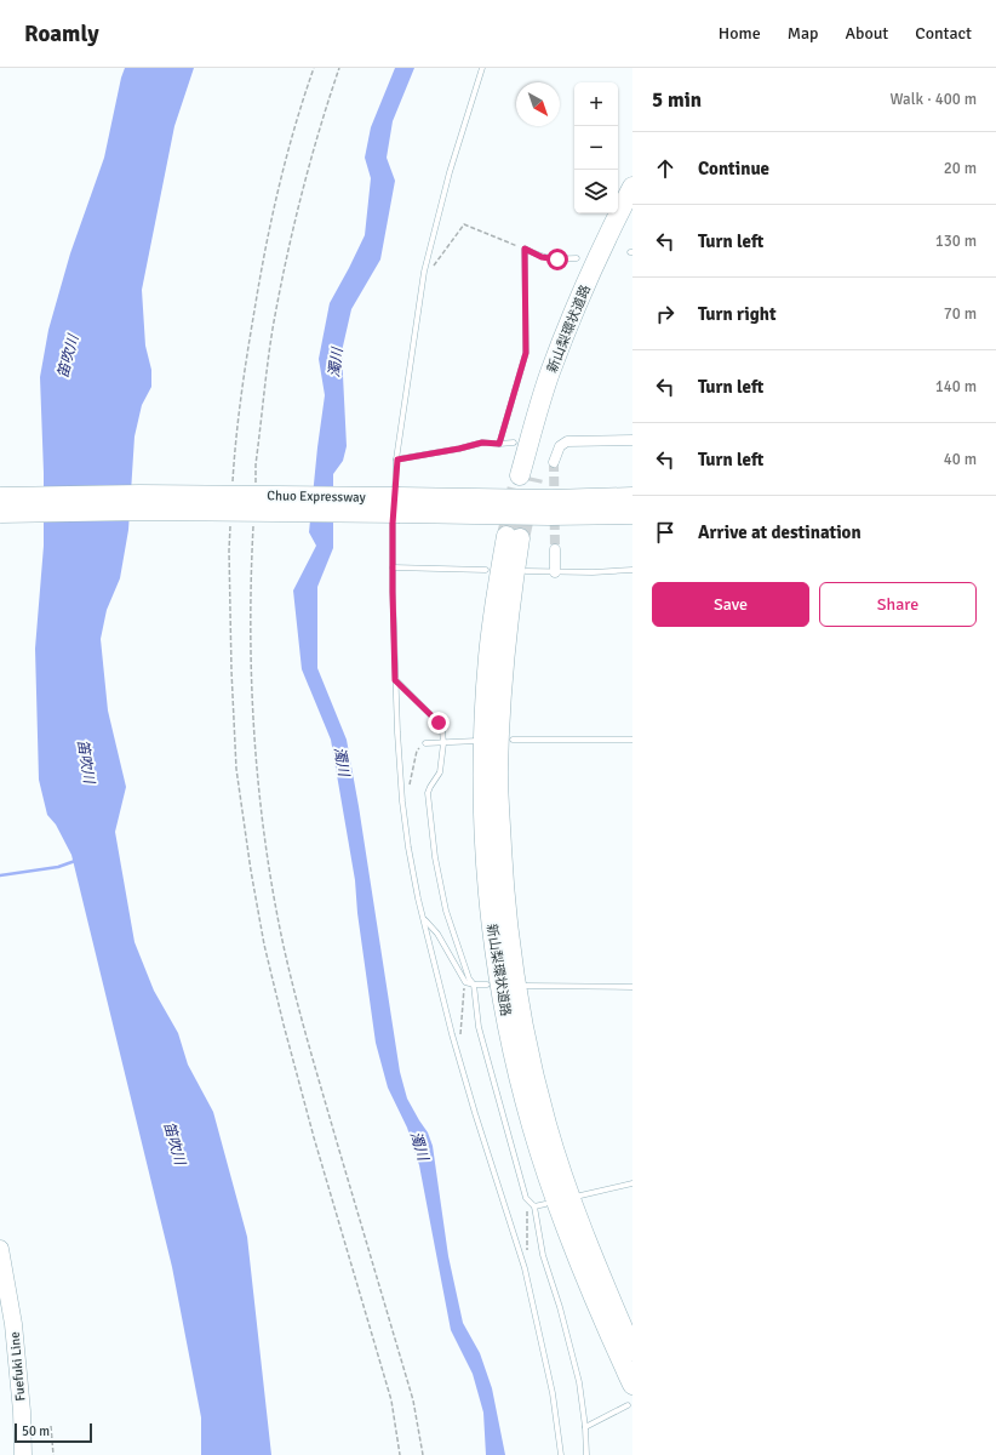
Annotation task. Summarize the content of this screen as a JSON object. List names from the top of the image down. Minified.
{"streets":{"highway":["新山梨環状道路","Chuo Expressway","Fuefuki Line"]},"water":["笛吹川","濁川"],"scale_bar":"50 m","north":"bottom right","page":{"header":"Roamly","nav":["Home","Map","About","Contact"],"heading":["5 min","Walk · 400 m"],"map_buttons":["+","−"],"list":[["Continue","20 m"],["Turn left","130 m"],["Turn right","70 m"],["Turn left","140 m"],["Turn left","40 m"],"Arrive at destination"],"buttons":["Save","Share"],"scale":"50 m"}}
